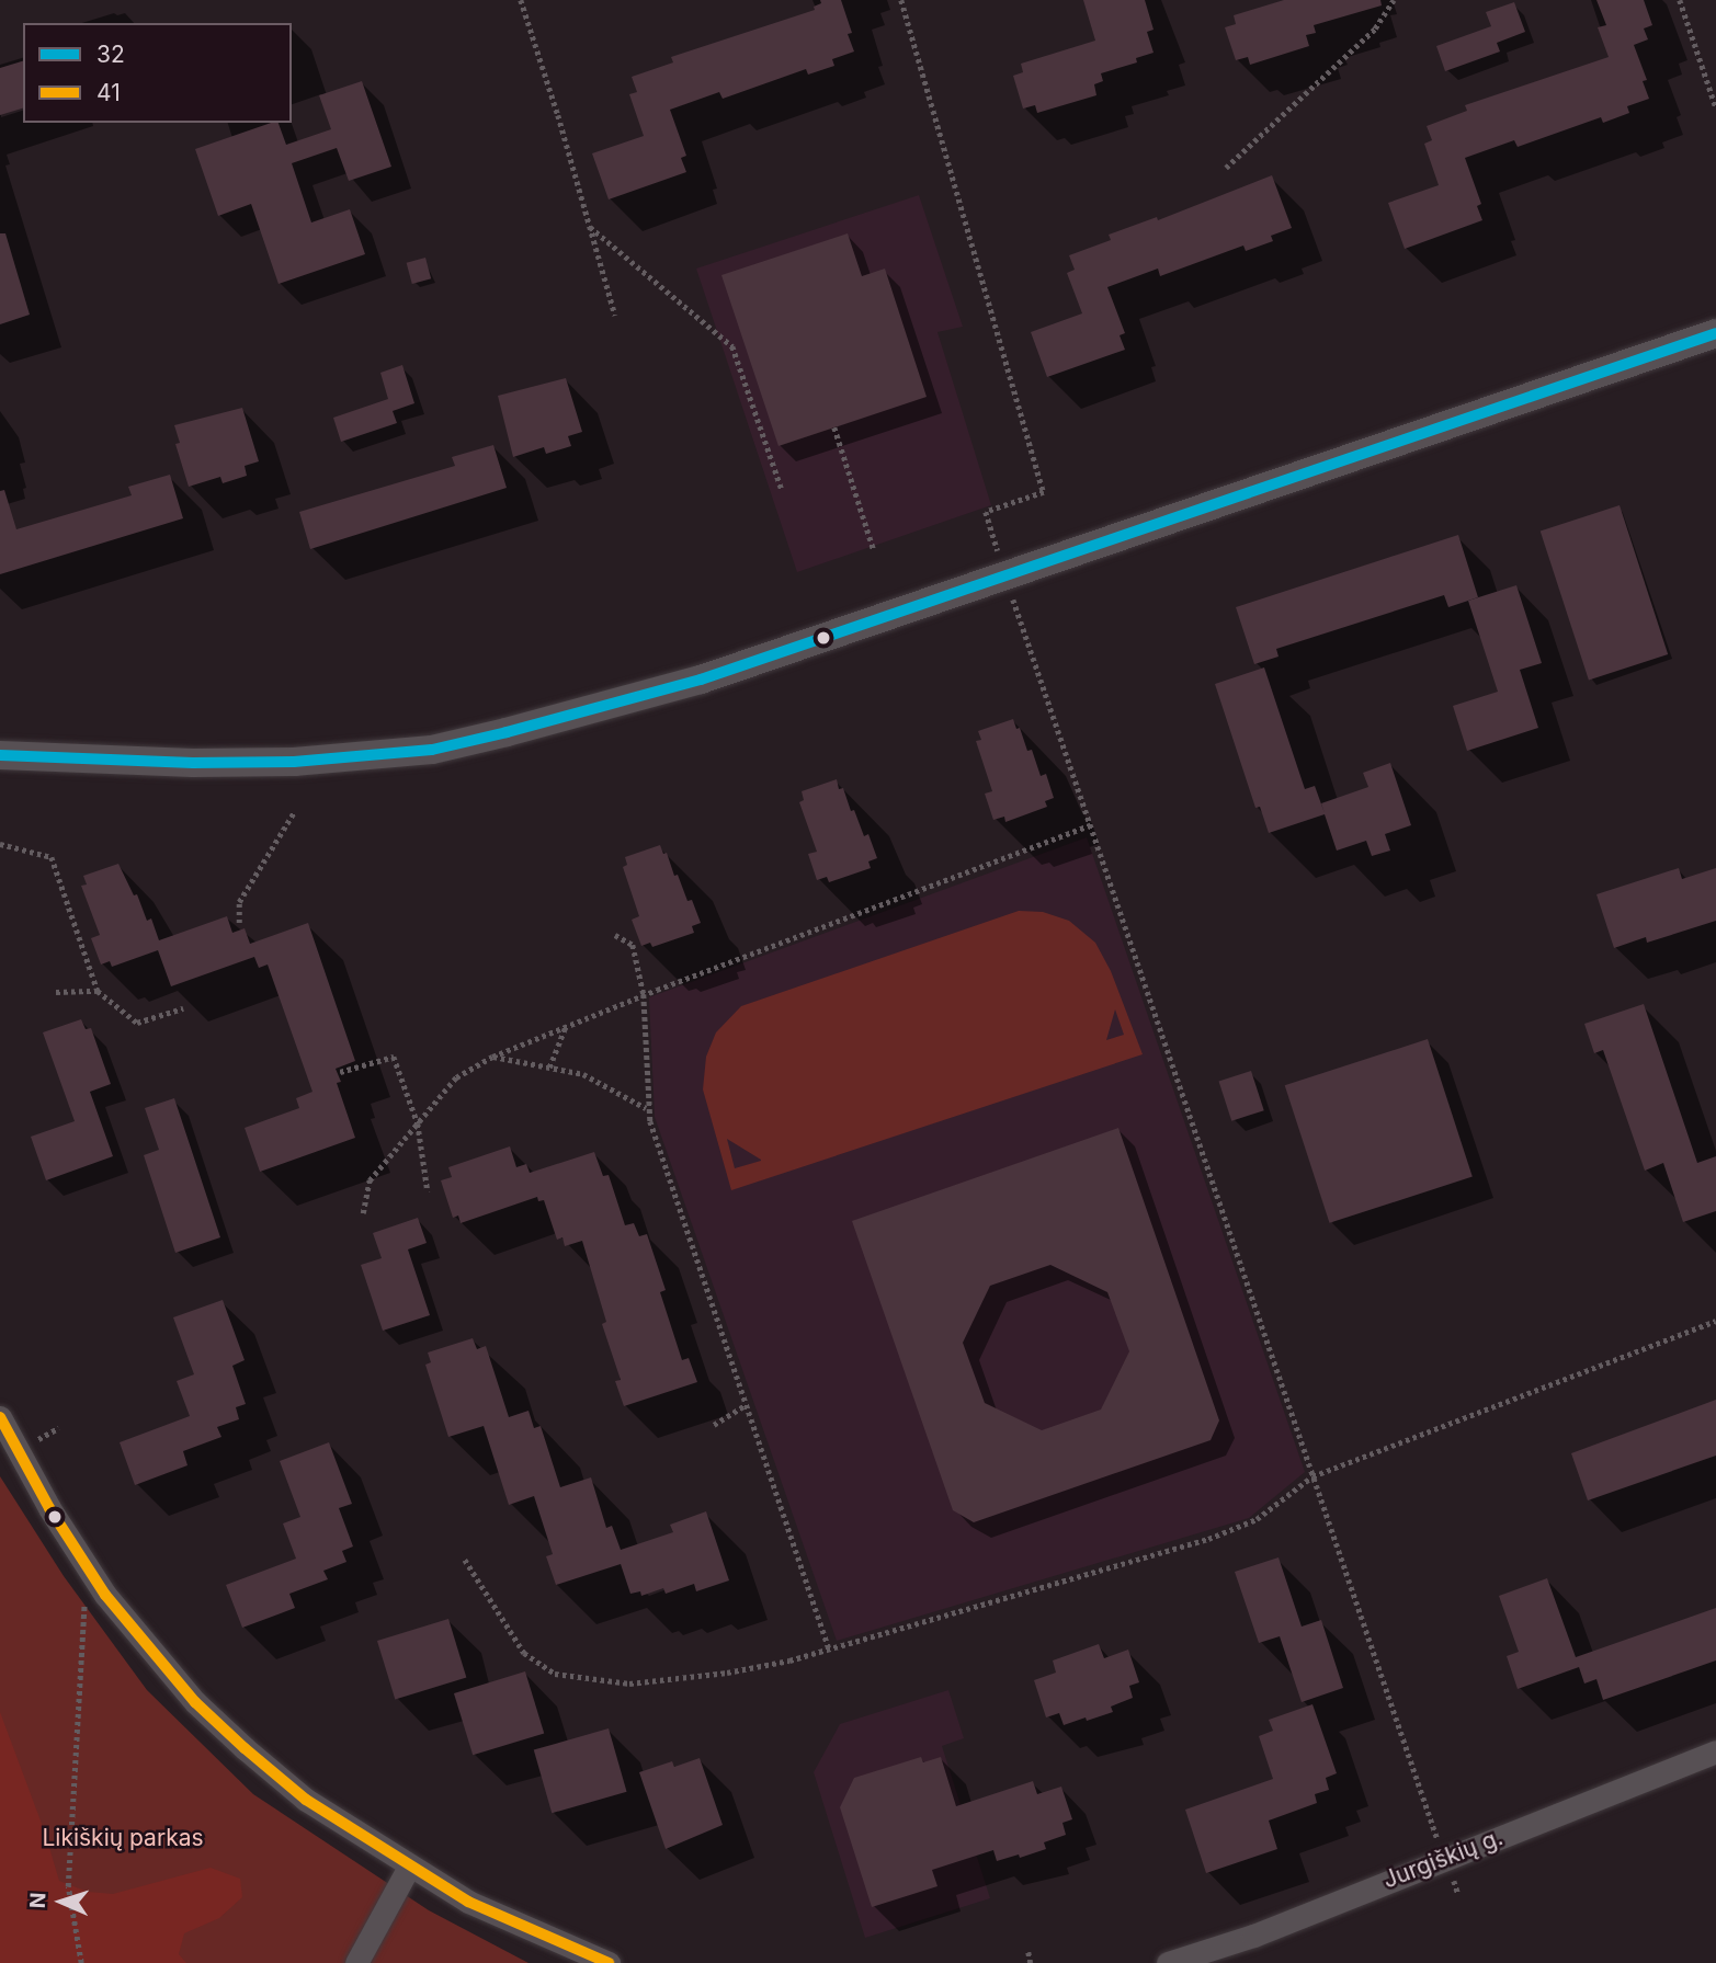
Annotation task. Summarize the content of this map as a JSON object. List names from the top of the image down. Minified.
{"streets":{"street":["Jurgiškių g."]},"parks":["Likiškių parkas"],"lines":["transit line 32","transit line 41"],"legend":["32","41"],"north":"left"}
